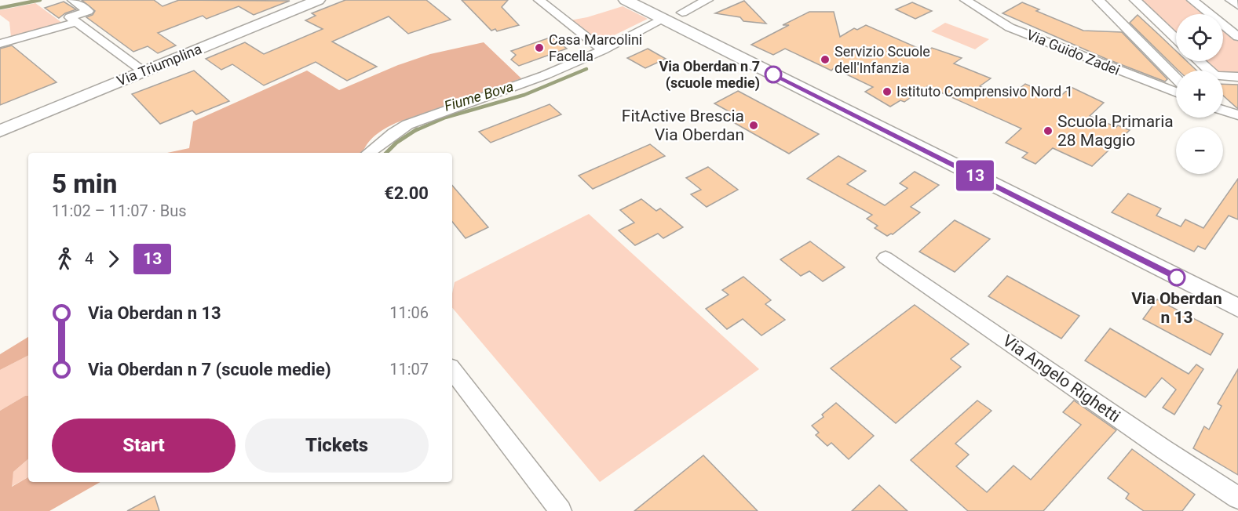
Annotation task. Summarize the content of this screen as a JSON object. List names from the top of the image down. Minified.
{"streets":{"main road":["Via Triumplina"],"street":["Via Guido Zadei","Via Angelo Righetti"]},"water":["Fiume Bova"],"places":["Casa Marcolini Facella","Servizio Scuole dell'Infanzia","Via Oberdan n 7 (scuole medie)","Istituto Comprensivo Nord 1","FitActive Brescia Via Oberdan","Scuola Primaria 28 Maggio","Via Oberdan n 13"],"lines":["bus line 13"],"page":{"on_map":"13","map_buttons":["+","−"],"heading":["5 min","11:02 – 11:07 · Bus","€2.00"],"legs":["4","13"],"list":[{"name":"Via Oberdan n 13","value":"11:06"},{"name":"Via Oberdan n 7 (scuole medie)","value":"11:07"}],"buttons":["Start","Tickets"]}}
